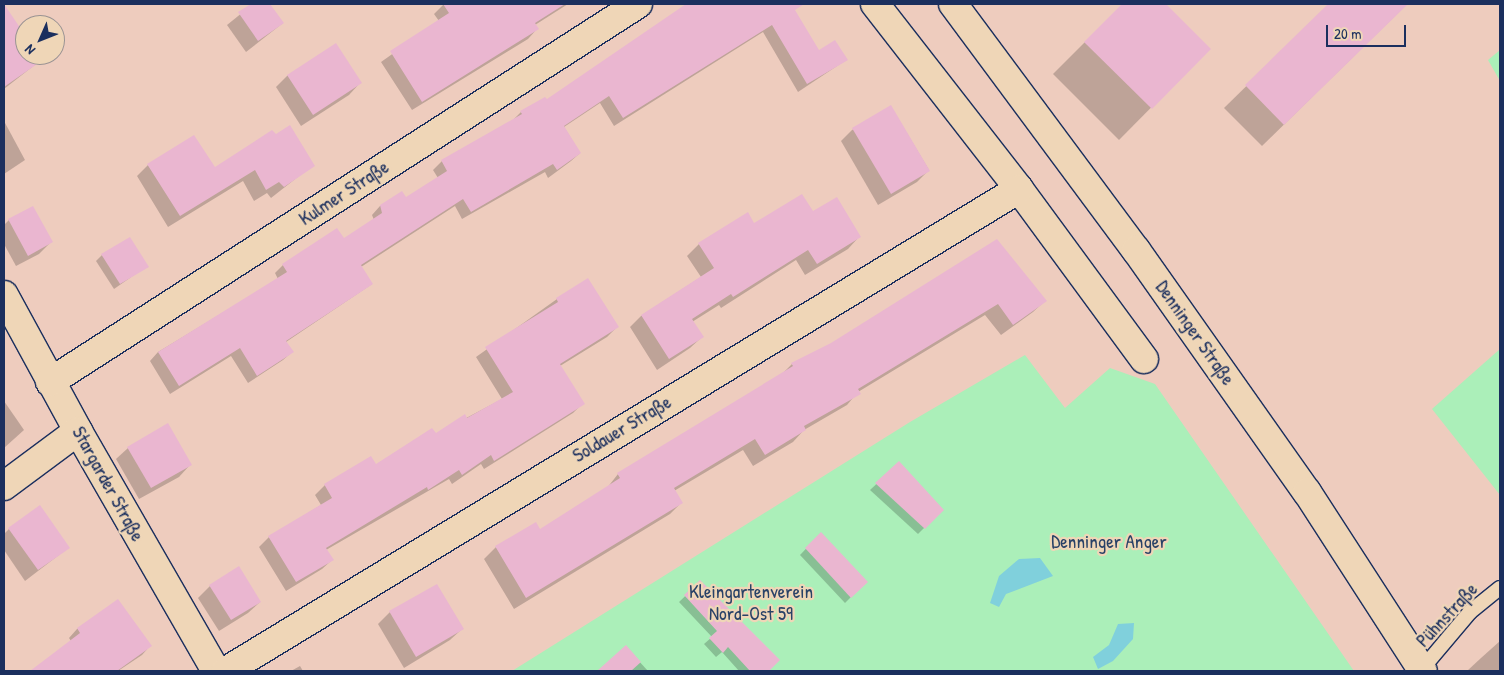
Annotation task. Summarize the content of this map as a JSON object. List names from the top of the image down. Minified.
{"streets":{"street":["Kulmer Straße","Denninger Straße","Soldauer Straße","Stargarder Straße"],"lane":["Pühnstraße"]},"crossings":[["Kulmer Straße","Stargarder Straße"],["Denninger Straße","Pühnstraße"]],"parks":["Denninger Anger","Kleingartenverein Nord-Ost 59"],"scale_bar":"20 m","north":"bottom left"}
